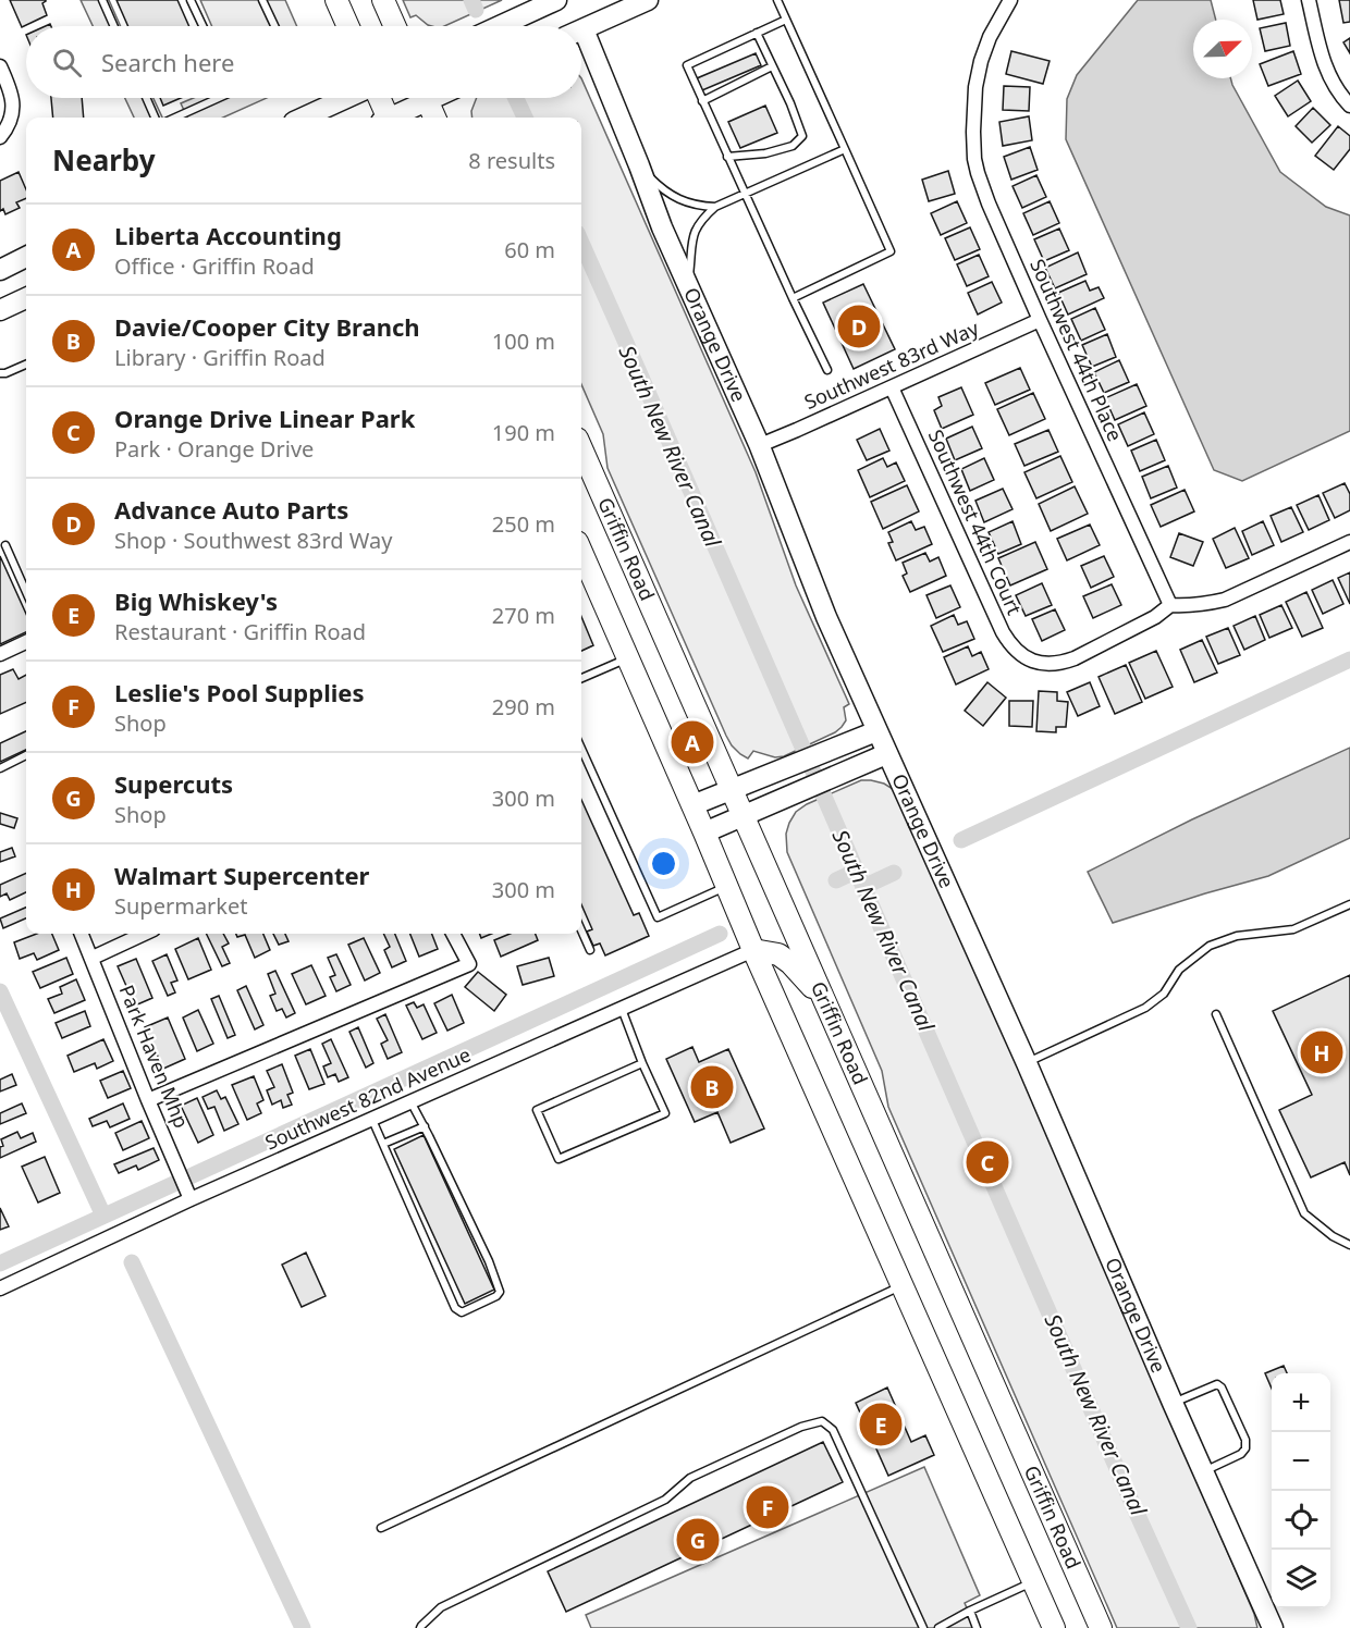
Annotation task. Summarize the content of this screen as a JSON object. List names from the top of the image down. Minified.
{"streets":{"main road":["Griffin Road"],"street":["Orange Drive","Southwest 44th Place","Southwest 83rd Way","Southwest 44th Court","Park Haven Mhp","Southwest 82nd Avenue"]},"crossings":[["Orange Drive","Southwest 83rd Way"],["Southwest 44th Place","Southwest 83rd Way"],["Southwest 44th Place","Southwest 44th Court"],["Southwest 83rd Way","Southwest 44th Court"],["Park Haven Mhp","Southwest 82nd Avenue"]],"water":["South New River Canal"],"north":"top right","page":{"search":"Search here","heading":["Nearby","8 results"],"list":[{"mark":"A","name":"Liberta Accounting","note":"Office · Griffin Road","value":"60 m"},{"mark":"B","name":"Davie/Cooper City Branch","note":"Library · Griffin Road","value":"100 m"},{"mark":"C","name":"Orange Drive Linear Park","note":"Park · Orange Drive","value":"190 m"},{"mark":"D","name":"Advance Auto Parts","note":"Shop · Southwest 83rd Way","value":"250 m"},{"mark":"E","name":"Big Whiskey's","note":"Restaurant · Griffin Road","value":"270 m"},{"mark":"F","name":"Leslie's Pool Supplies","note":"Shop","value":"290 m"},{"mark":"G","name":"Supercuts","note":"Shop","value":"300 m"},{"mark":"H","name":"Walmart Supercenter","note":"Supermarket","value":"300 m"}],"pins":["D","A","H","B","C","E","F","G"],"map_buttons":["+","−"]}}
